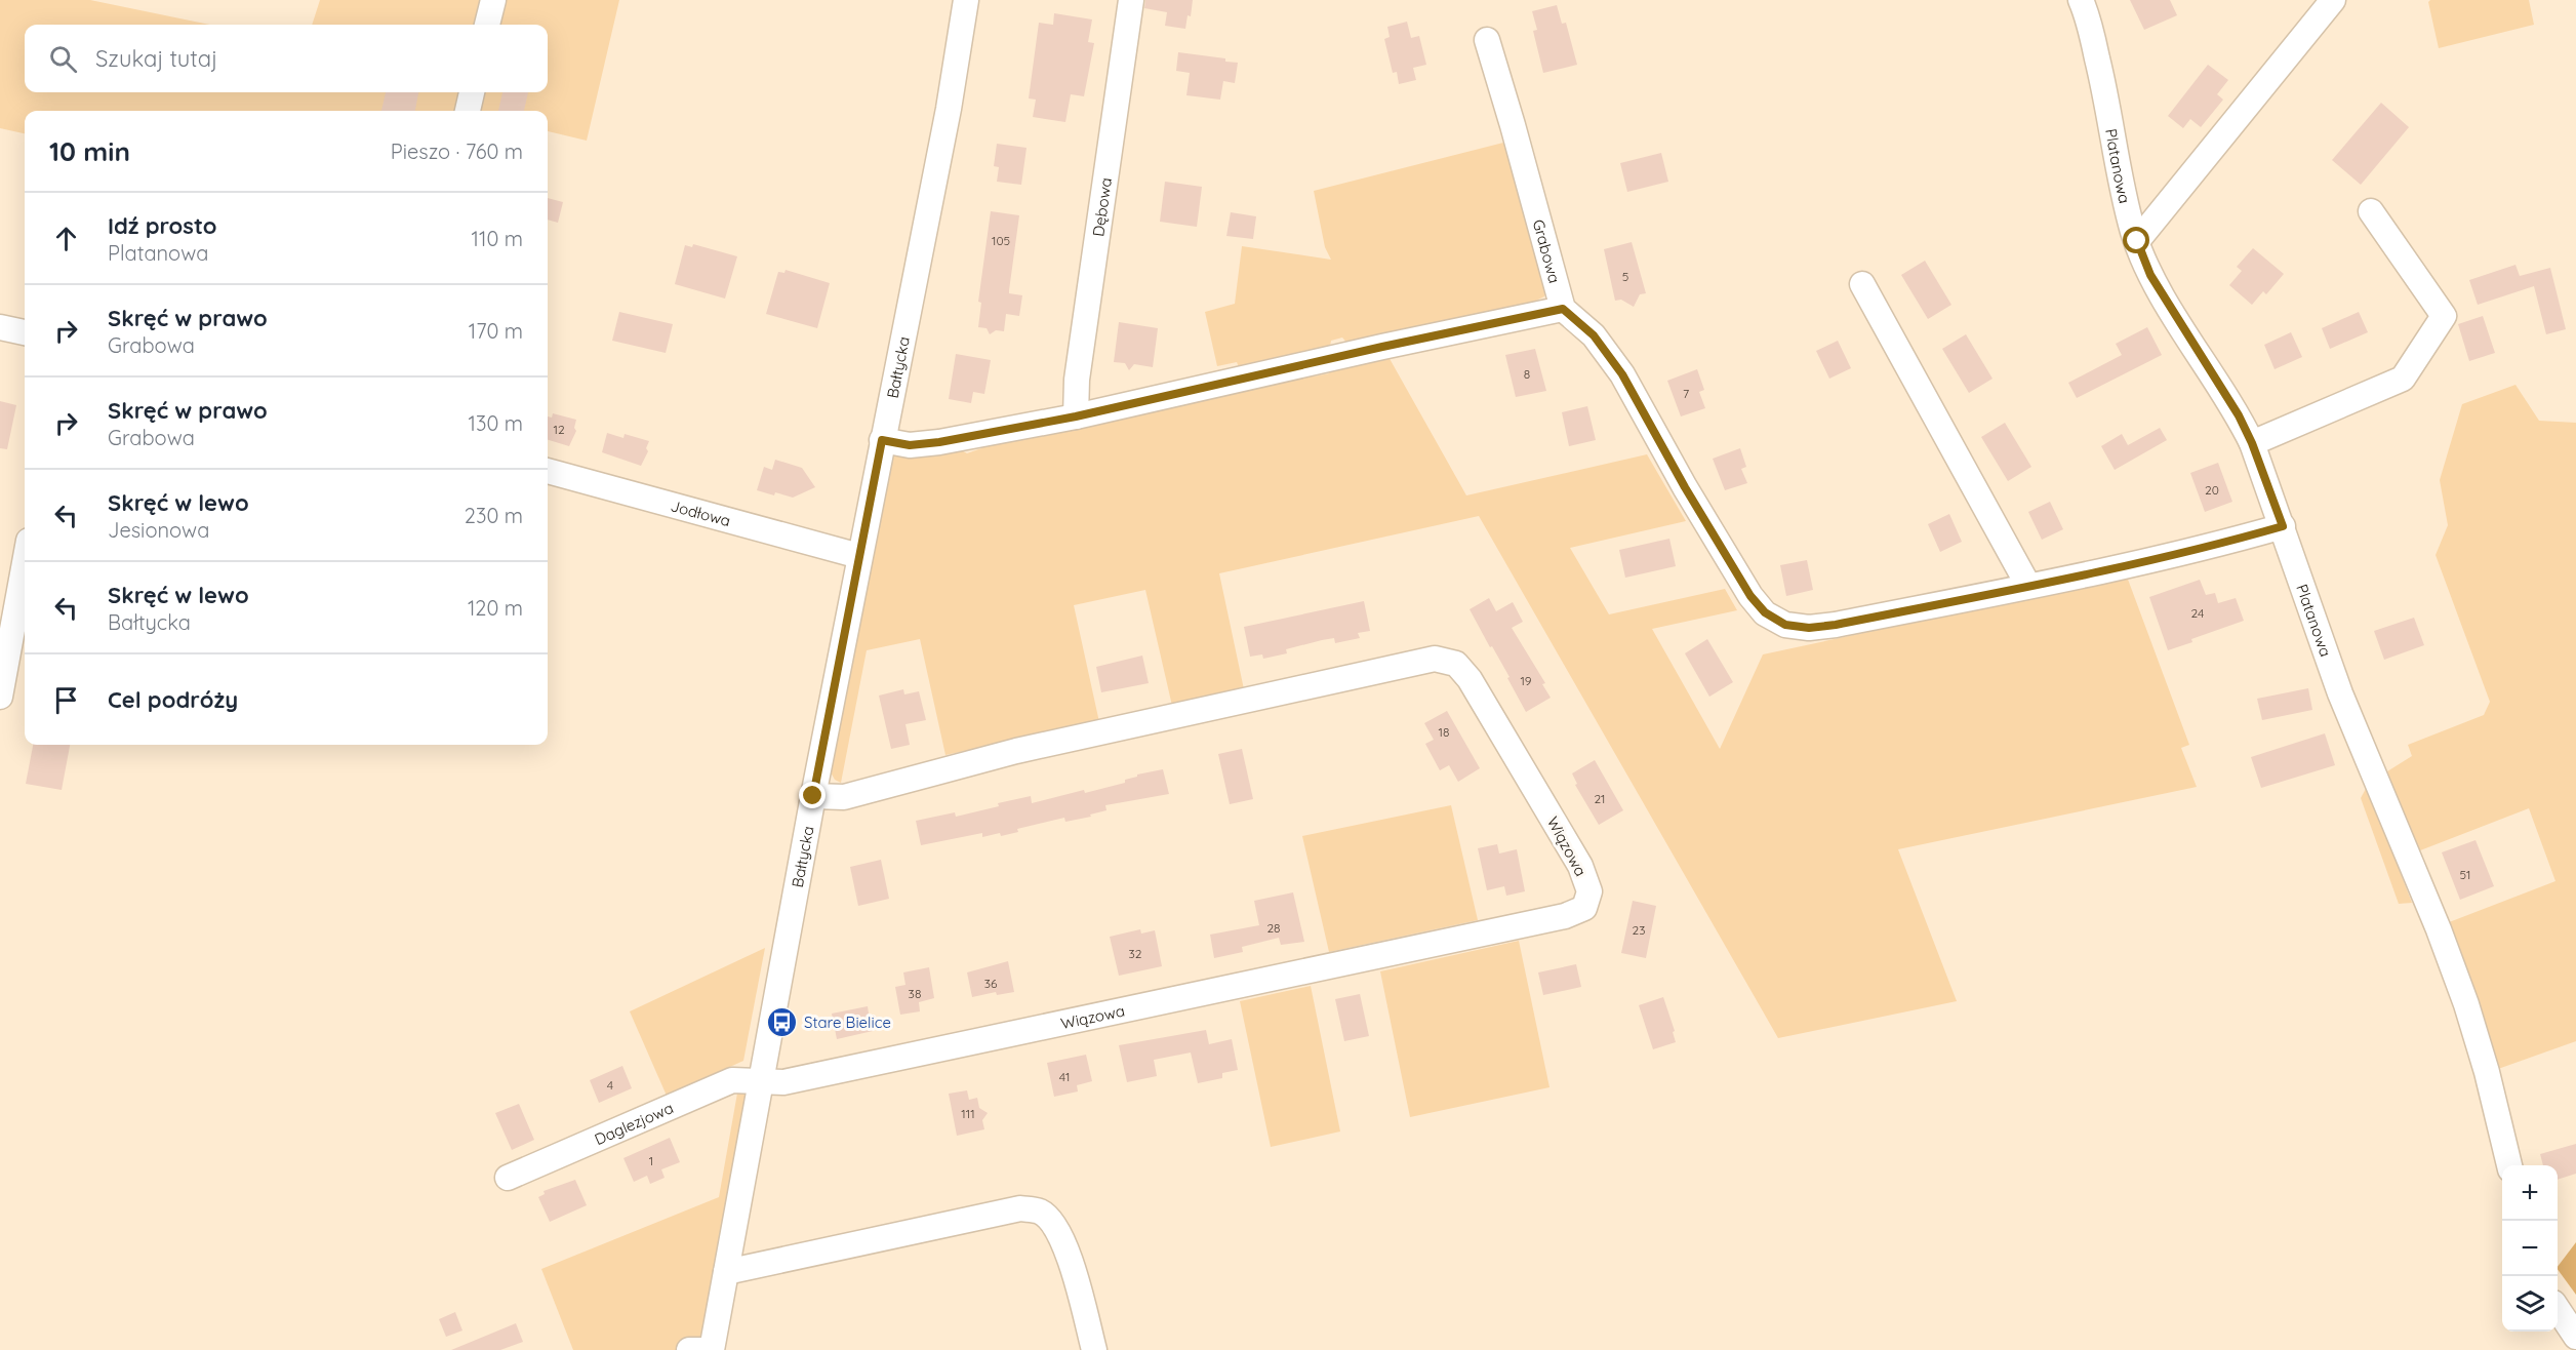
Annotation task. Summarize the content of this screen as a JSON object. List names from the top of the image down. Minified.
{"streets":{"street":["Platanowa","Dębowa","Grabowa","Bałtycka","Jodłowa","Wiązowa","Daglezjowa"]},"crossings":[["Bałtycka","Jodłowa"],["Bałtycka","Wiązowa"],["Bałtycka","Daglezjowa"],["Wiązowa","Daglezjowa"]],"places":{"bus stop":["Stare Bielice"]},"house_numbers":["105","5","8","7","12","20","24","19","18","21","51","28","23","32","36","38","41","4","111","1"],"page":{"search":"Szukaj tutaj","heading":["10 min","Pieszo · 760 m"],"list":[["Idź prosto","Platanowa","110 m"],["Skręć w prawo","Grabowa","170 m"],["Skręć w prawo","Grabowa","130 m"],["Skręć w lewo","Jesionowa","230 m"],["Skręć w lewo","Bałtycka","120 m"],"Cel podróży"],"map_buttons":["+","−"]}}
